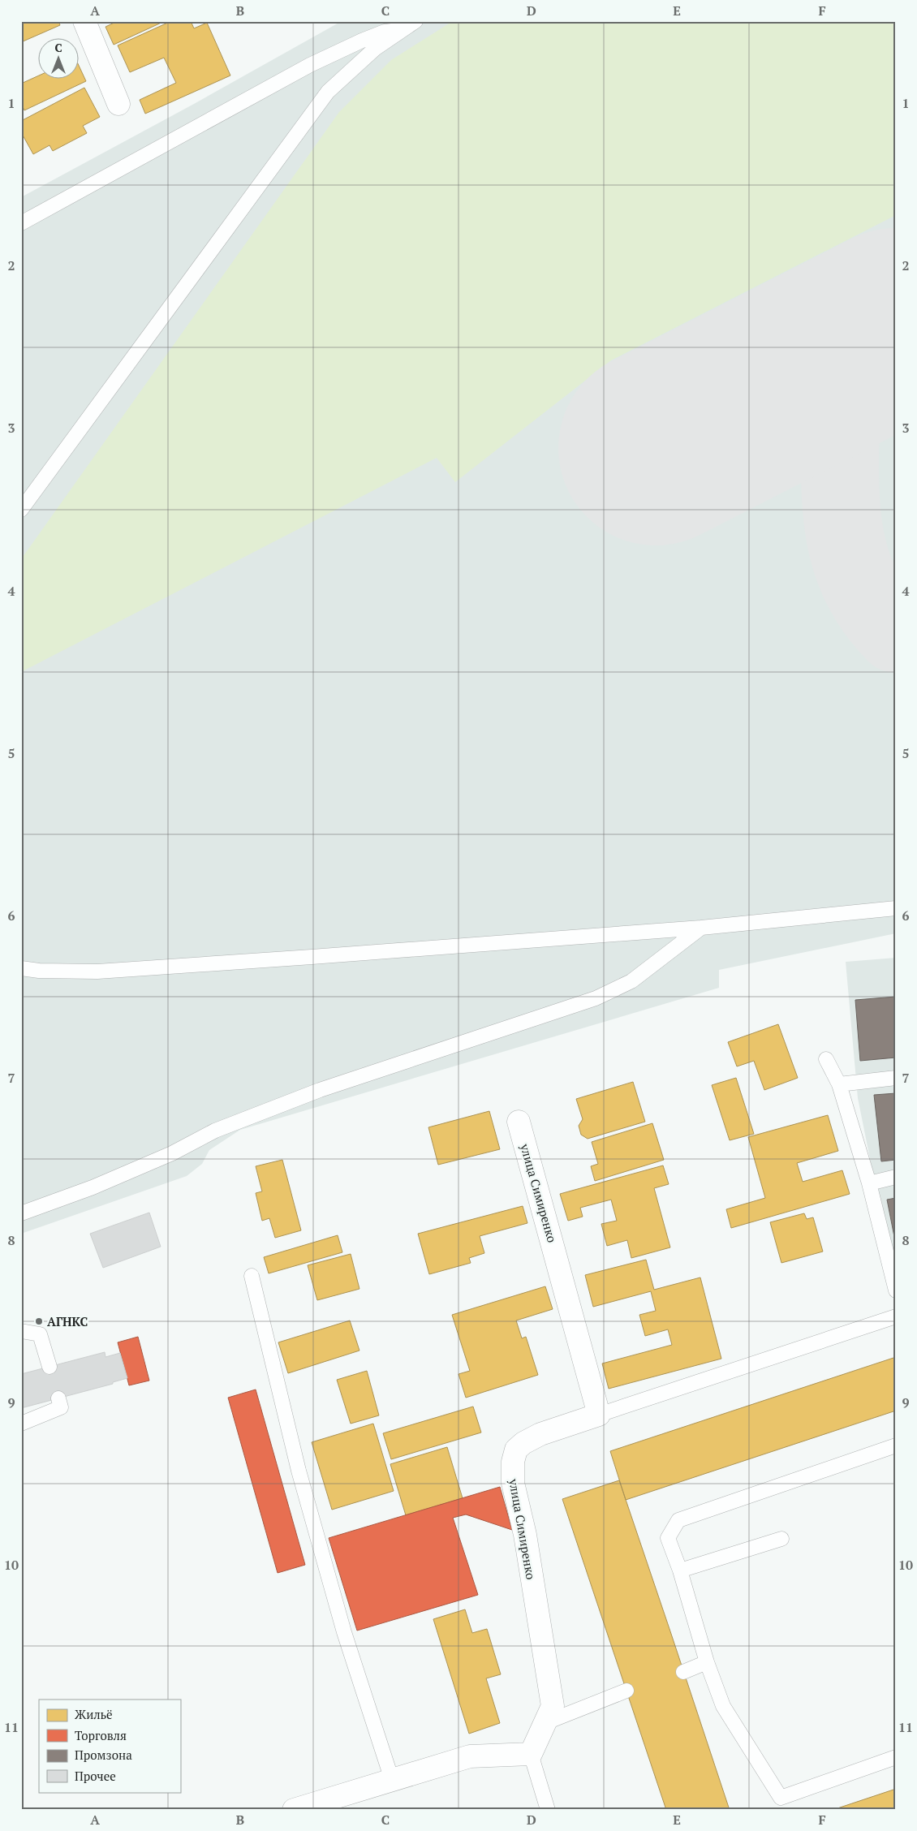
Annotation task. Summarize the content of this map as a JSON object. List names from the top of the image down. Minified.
{"streets":{"street":["улица Симиренко"]},"places":["АГНКС"],"legend":["Жильё","Торговля","Промзона","Прочее"],"north":"top","grid":{"columns":["A","B","C","D","E","F"],"rows":["1","2","3","4","5","6","7","8","9","10","11"]}}
